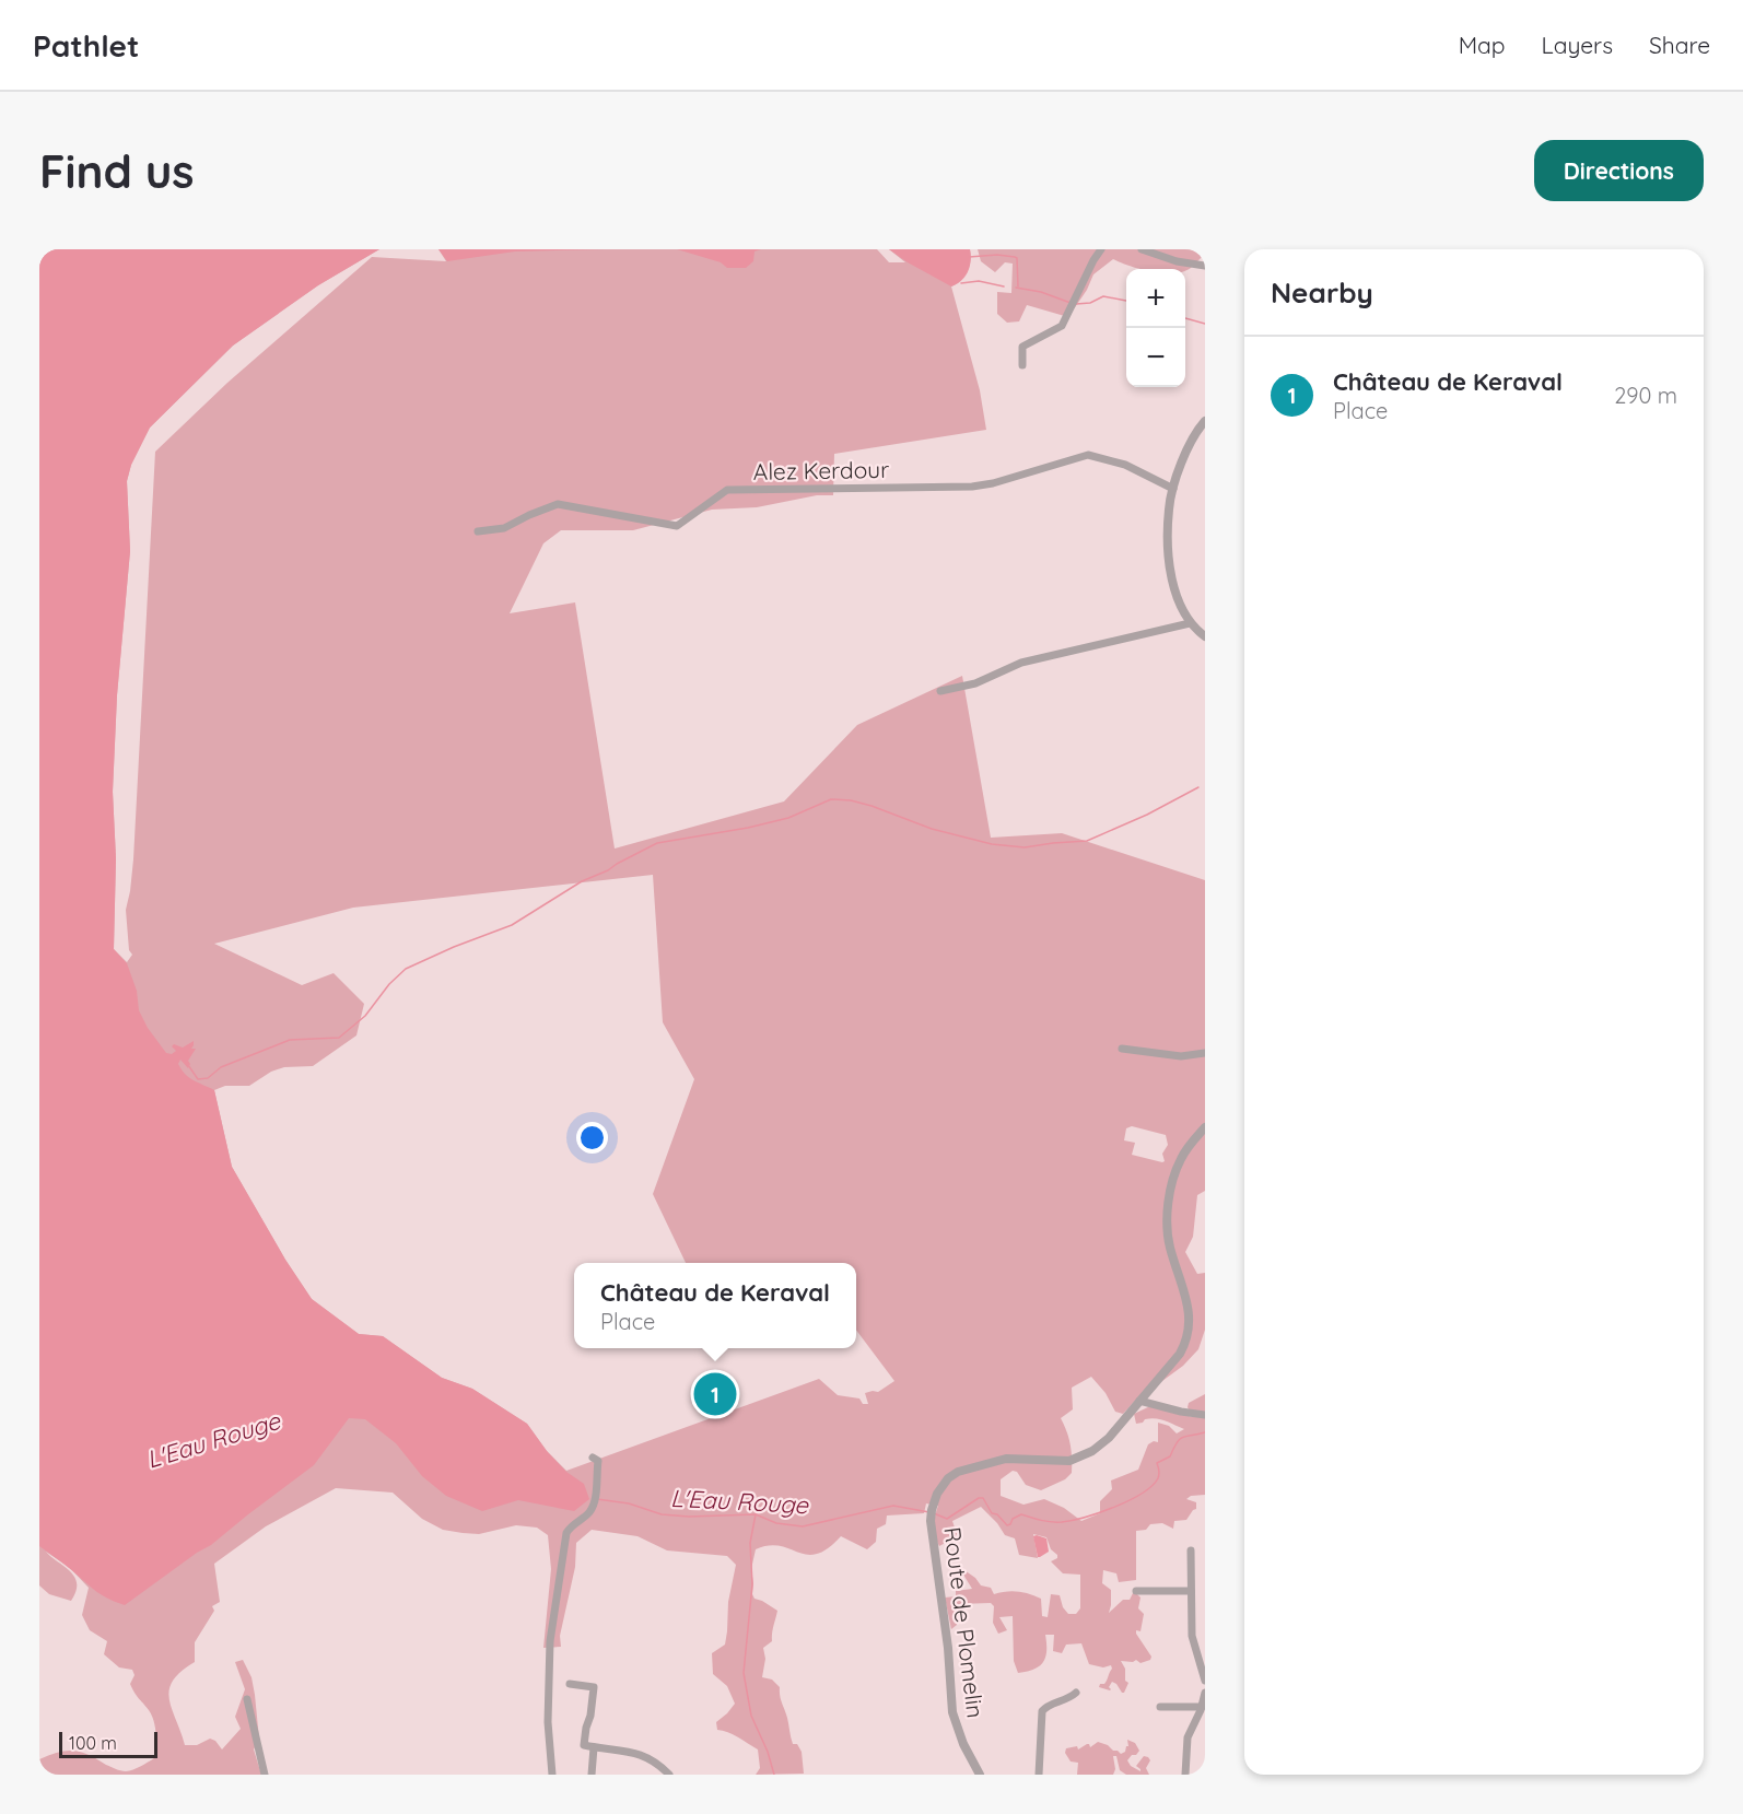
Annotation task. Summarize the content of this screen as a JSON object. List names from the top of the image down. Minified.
{"streets":{"street":["Alez Kerdour","Route de Plomelin"]},"water":["L'Eau Rouge"],"scale_bar":"100 m","page":{"header":"Pathlet","nav":["Map","Layers","Share"],"buttons":"Directions","title":"Find us","heading":"Nearby","map_buttons":["+","−"],"list":[{"mark":"1","name":"Château de Keraval","note":"Place","value":"290 m"}],"popup":["Château de Keraval","Place"],"pins":"1","scale":"100 m"}}
